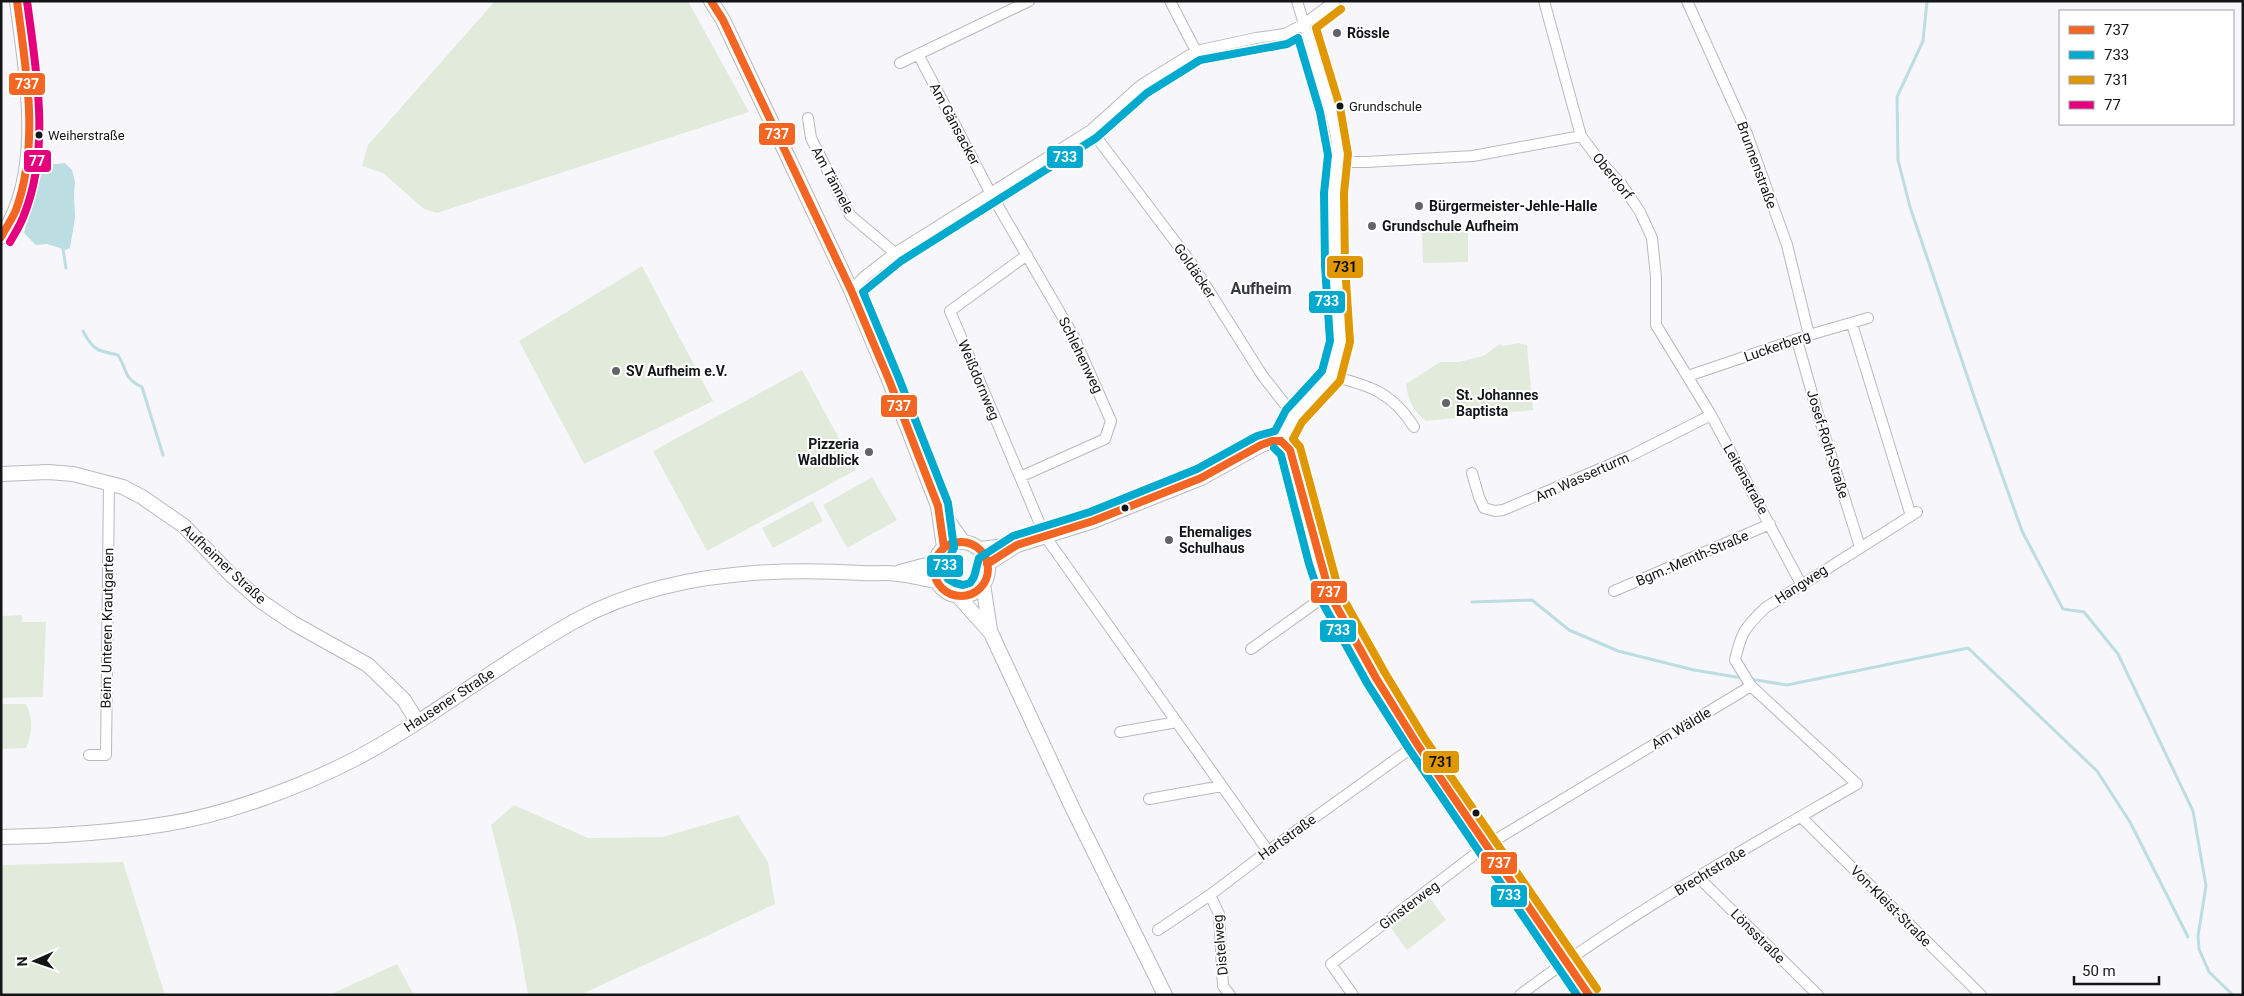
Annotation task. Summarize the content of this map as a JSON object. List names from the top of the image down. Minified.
{"streets":{"street":["Am Gänsacker","Brunnenstraße","Oberdorf","Am Tännele","Goldäcker","Luckerberg","Schlehenweg","Weißdornweg","Josef-Roth-Straße","Am Wasserturm","Leitenstraße","Bgm.-Menth-Straße","Aufheimer Straße","Hangweg","Beim Unteren Krautgarten","Hausener Straße","Am Wäldle","Hartstraße","Brechtstraße","Ginsterweg","Von-Kleist-Straße","Lönsstraße","Distelweg"]},"crossings":[["Am Gänsacker","Schlehenweg"],["Brunnenstraße","Luckerberg"],["Oberdorf","Luckerberg"],["Oberdorf","Leitenstraße"],["Luckerberg","Josef-Roth-Straße"],["Luckerberg","Leitenstraße"],["Luckerberg","Hangweg"],["Schlehenweg","Weißdornweg"],["Weißdornweg","Hartstraße"],["Josef-Roth-Straße","Hangweg"],["Am Wasserturm","Leitenstraße"],["Leitenstraße","Bgm.-Menth-Straße"],["Leitenstraße","Hangweg"],["Aufheimer Straße","Beim Unteren Krautgarten"],["Aufheimer Straße","Hausener Straße"],["Hangweg","Am Wäldle"],["Hangweg","Brechtstraße"],["Am Wäldle","Brechtstraße"],["Am Wäldle","Ginsterweg"],["Hartstraße","Distelweg"],["Brechtstraße","Von-Kleist-Straße"],["Brechtstraße","Lönsstraße"]],"districts":["Aufheim"],"places":["Rössle","Grundschule","Weiherstraße","Bürgermeister-Jehle-Halle","Grundschule Aufheim","SV Aufheim e.V.","St. Johannes Baptista","Pizzeria Waldblick","Ehemaliges Schulhaus"],"lines":["transit line 737","transit line 77","transit line 731","transit line 733"],"legend":["737","733","731","77"],"scale_bar":"50 m","north":"left"}
